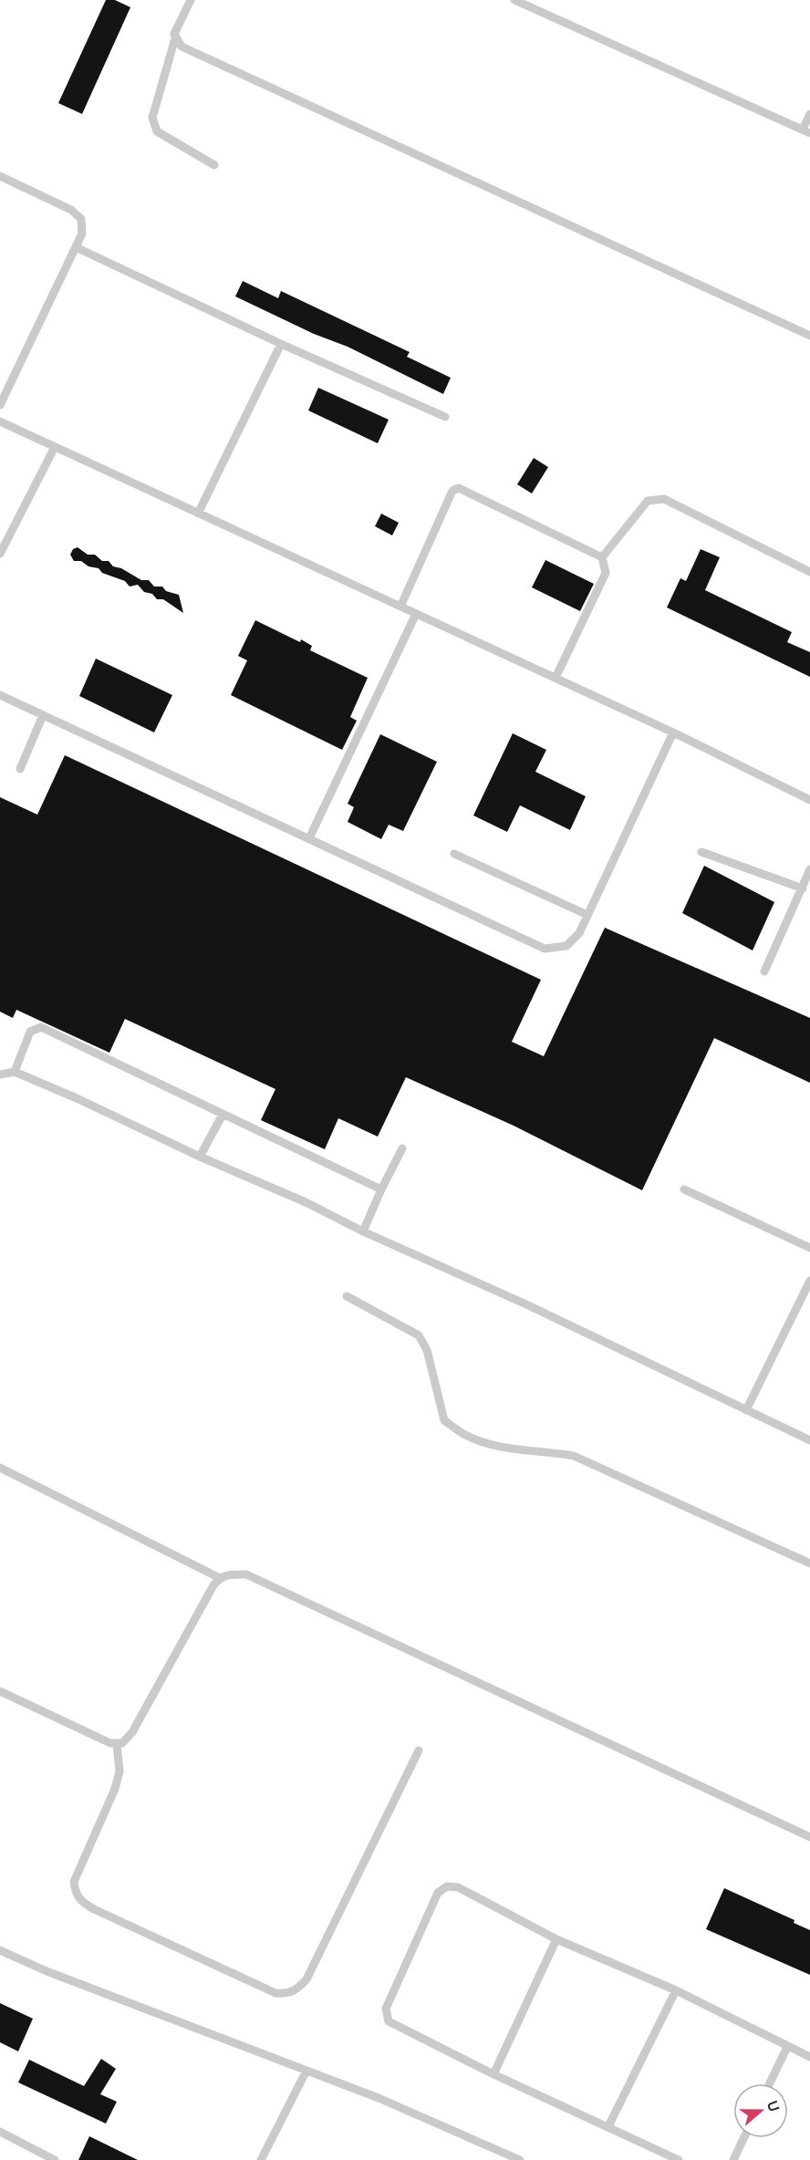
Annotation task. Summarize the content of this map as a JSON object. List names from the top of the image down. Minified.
{"north":"right"}
